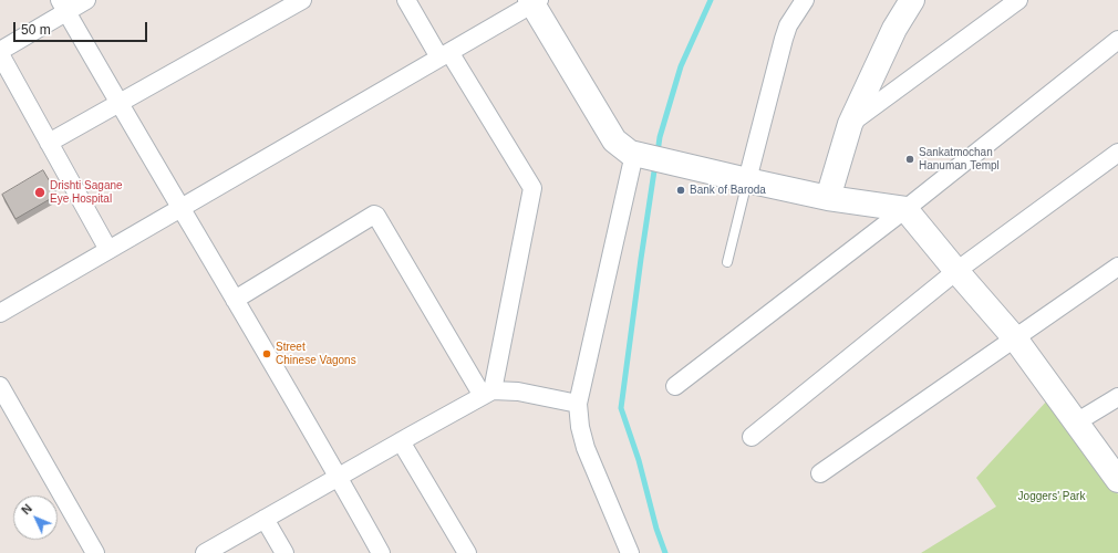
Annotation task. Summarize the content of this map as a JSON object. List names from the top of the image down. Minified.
{"parks":["Joggers' Park"],"places":["Sankatmochan Hanuman Templ","Bank of Baroda","Drishti Sagane Eye Hospital","Street Chinese Vagons"],"scale_bar":"50 m","north":"top left"}
